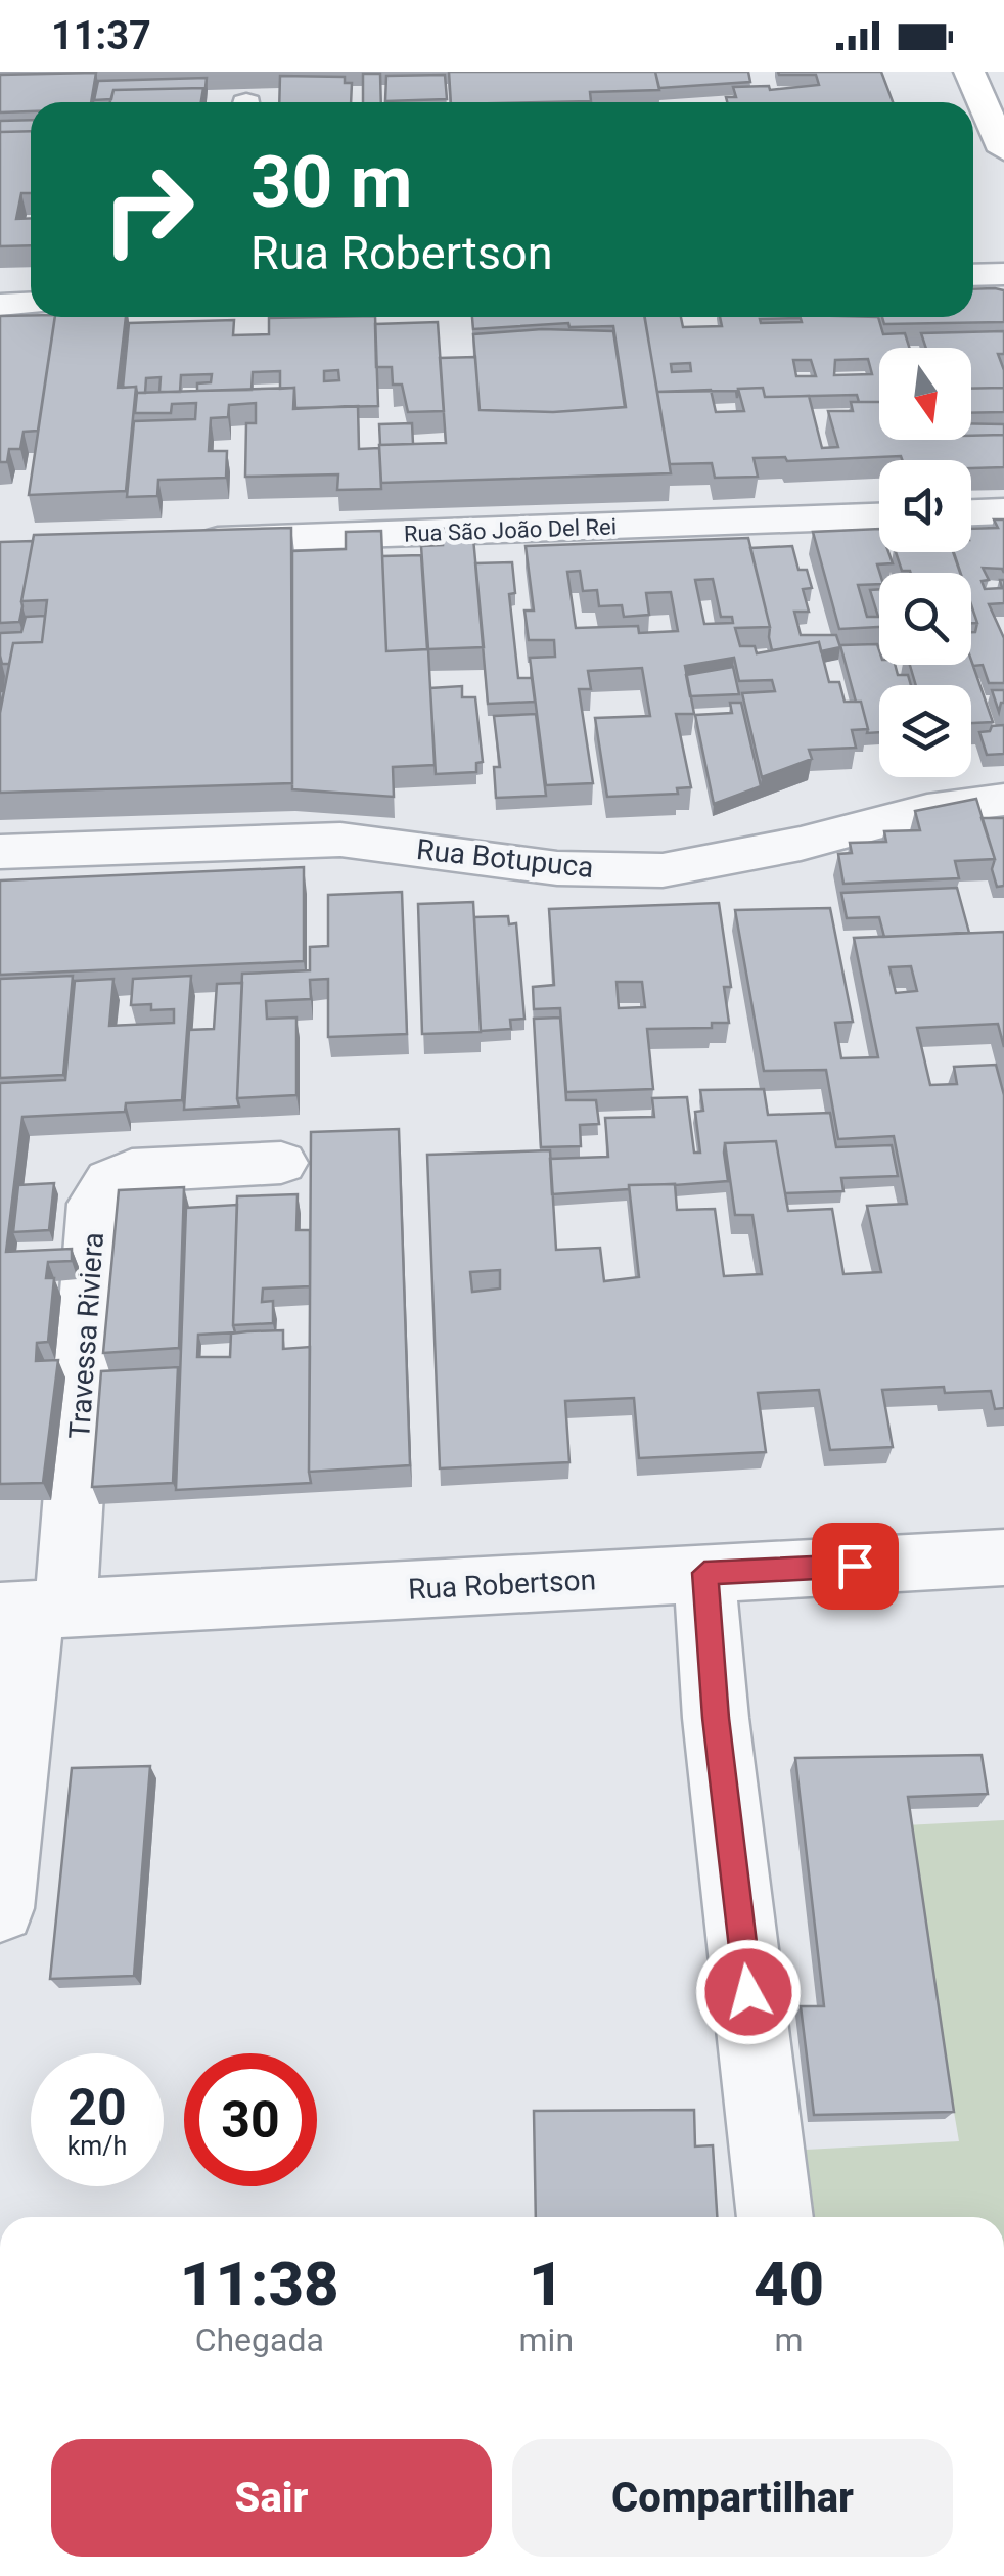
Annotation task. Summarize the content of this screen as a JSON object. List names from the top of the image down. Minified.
{"streets":{"street":["Rua São João Del Rei","Rua Botupuca","Travessa Riviera","Rua Robertson"]},"crossings":[["Travessa Riviera","Rua Robertson"]],"north":"bottom","page":{"status":"11:37","turn":["30 m","Rua Robertson"],"speed":"20 km/h","limit":"30","eta":["11:38","Chegada","1","min","40","m"],"buttons":["Sair","Compartilhar"]}}
